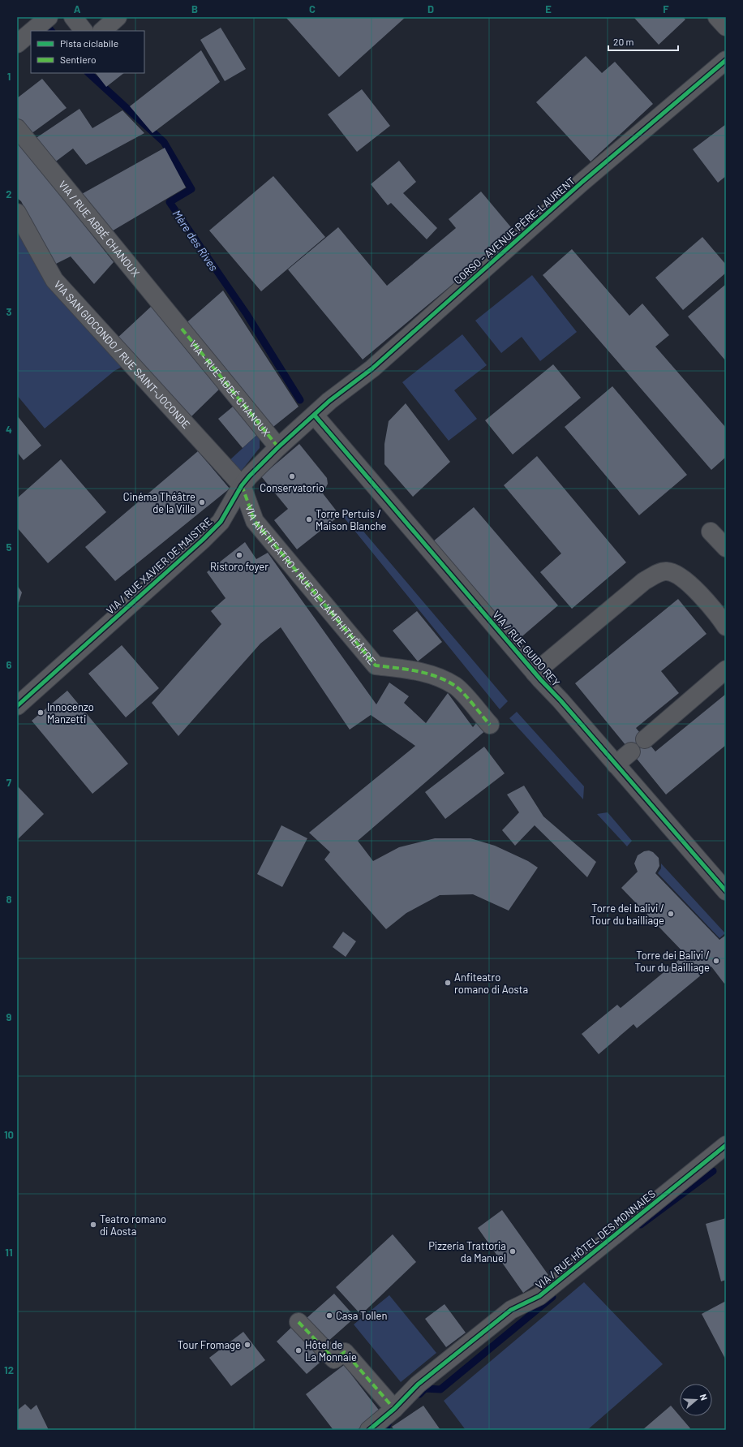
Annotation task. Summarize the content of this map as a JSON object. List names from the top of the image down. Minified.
{"streets":{"street":["VIA / RUE ABBÉ CHANOUX","CORSO - AVENUE PÈRE-LAURENT","VIA SAN GIOCONDO / RUE SAINT-JOCONDE","VIA - RUE ABBÉ CHANOUX","VIA / RUE XAVIER DE MAISTRE","VIA ANFITEATRO / RUE DE L'AMPHITHÉÂTRE","VIA / RUE GUIDO REY","VIA / RUE HÔTEL DES MONNAIES"]},"crossings":[["VIA / RUE ABBÉ CHANOUX","VIA - RUE ABBÉ CHANOUX"],["CORSO - AVENUE PÈRE-LAURENT","VIA / RUE XAVIER DE MAISTRE"],["CORSO - AVENUE PÈRE-LAURENT","VIA / RUE GUIDO REY"],["VIA SAN GIOCONDO / RUE SAINT-JOCONDE","VIA / RUE XAVIER DE MAISTRE"],["VIA SAN GIOCONDO / RUE SAINT-JOCONDE","VIA ANFITEATRO / RUE DE L'AMPHITHÉÂTRE"],["VIA - RUE ABBÉ CHANOUX","VIA / RUE XAVIER DE MAISTRE"],["VIA / RUE XAVIER DE MAISTRE","VIA ANFITEATRO / RUE DE L'AMPHITHÉÂTRE"],["VIA / RUE XAVIER DE MAISTRE","VIA / RUE GUIDO REY"]],"water":["Mère des Rives"],"places":["Conservatorio","Cinéma Théâtre de la Ville","Torre Pertuis / Maison Blanche","Ristoro foyer","Innocenzo Manzetti","Torre dei balivi / Tour du bailliage","Torre dei Balivi / Tour du Bailliage","Anfiteatro romano di Aosta","Teatro romano di Aosta","Pizzeria Trattoria da Manuel","Casa Tollen","Tour Fromage","Hôtel de La Monnaie"],"legend":["Pista ciclabile","Sentiero"],"scale_bar":"20 m","north":"right","grid":{"columns":["A","B","C","D","E","F"],"rows":["1","2","3","4","5","6","7","8","9","10","11","12"]}}
